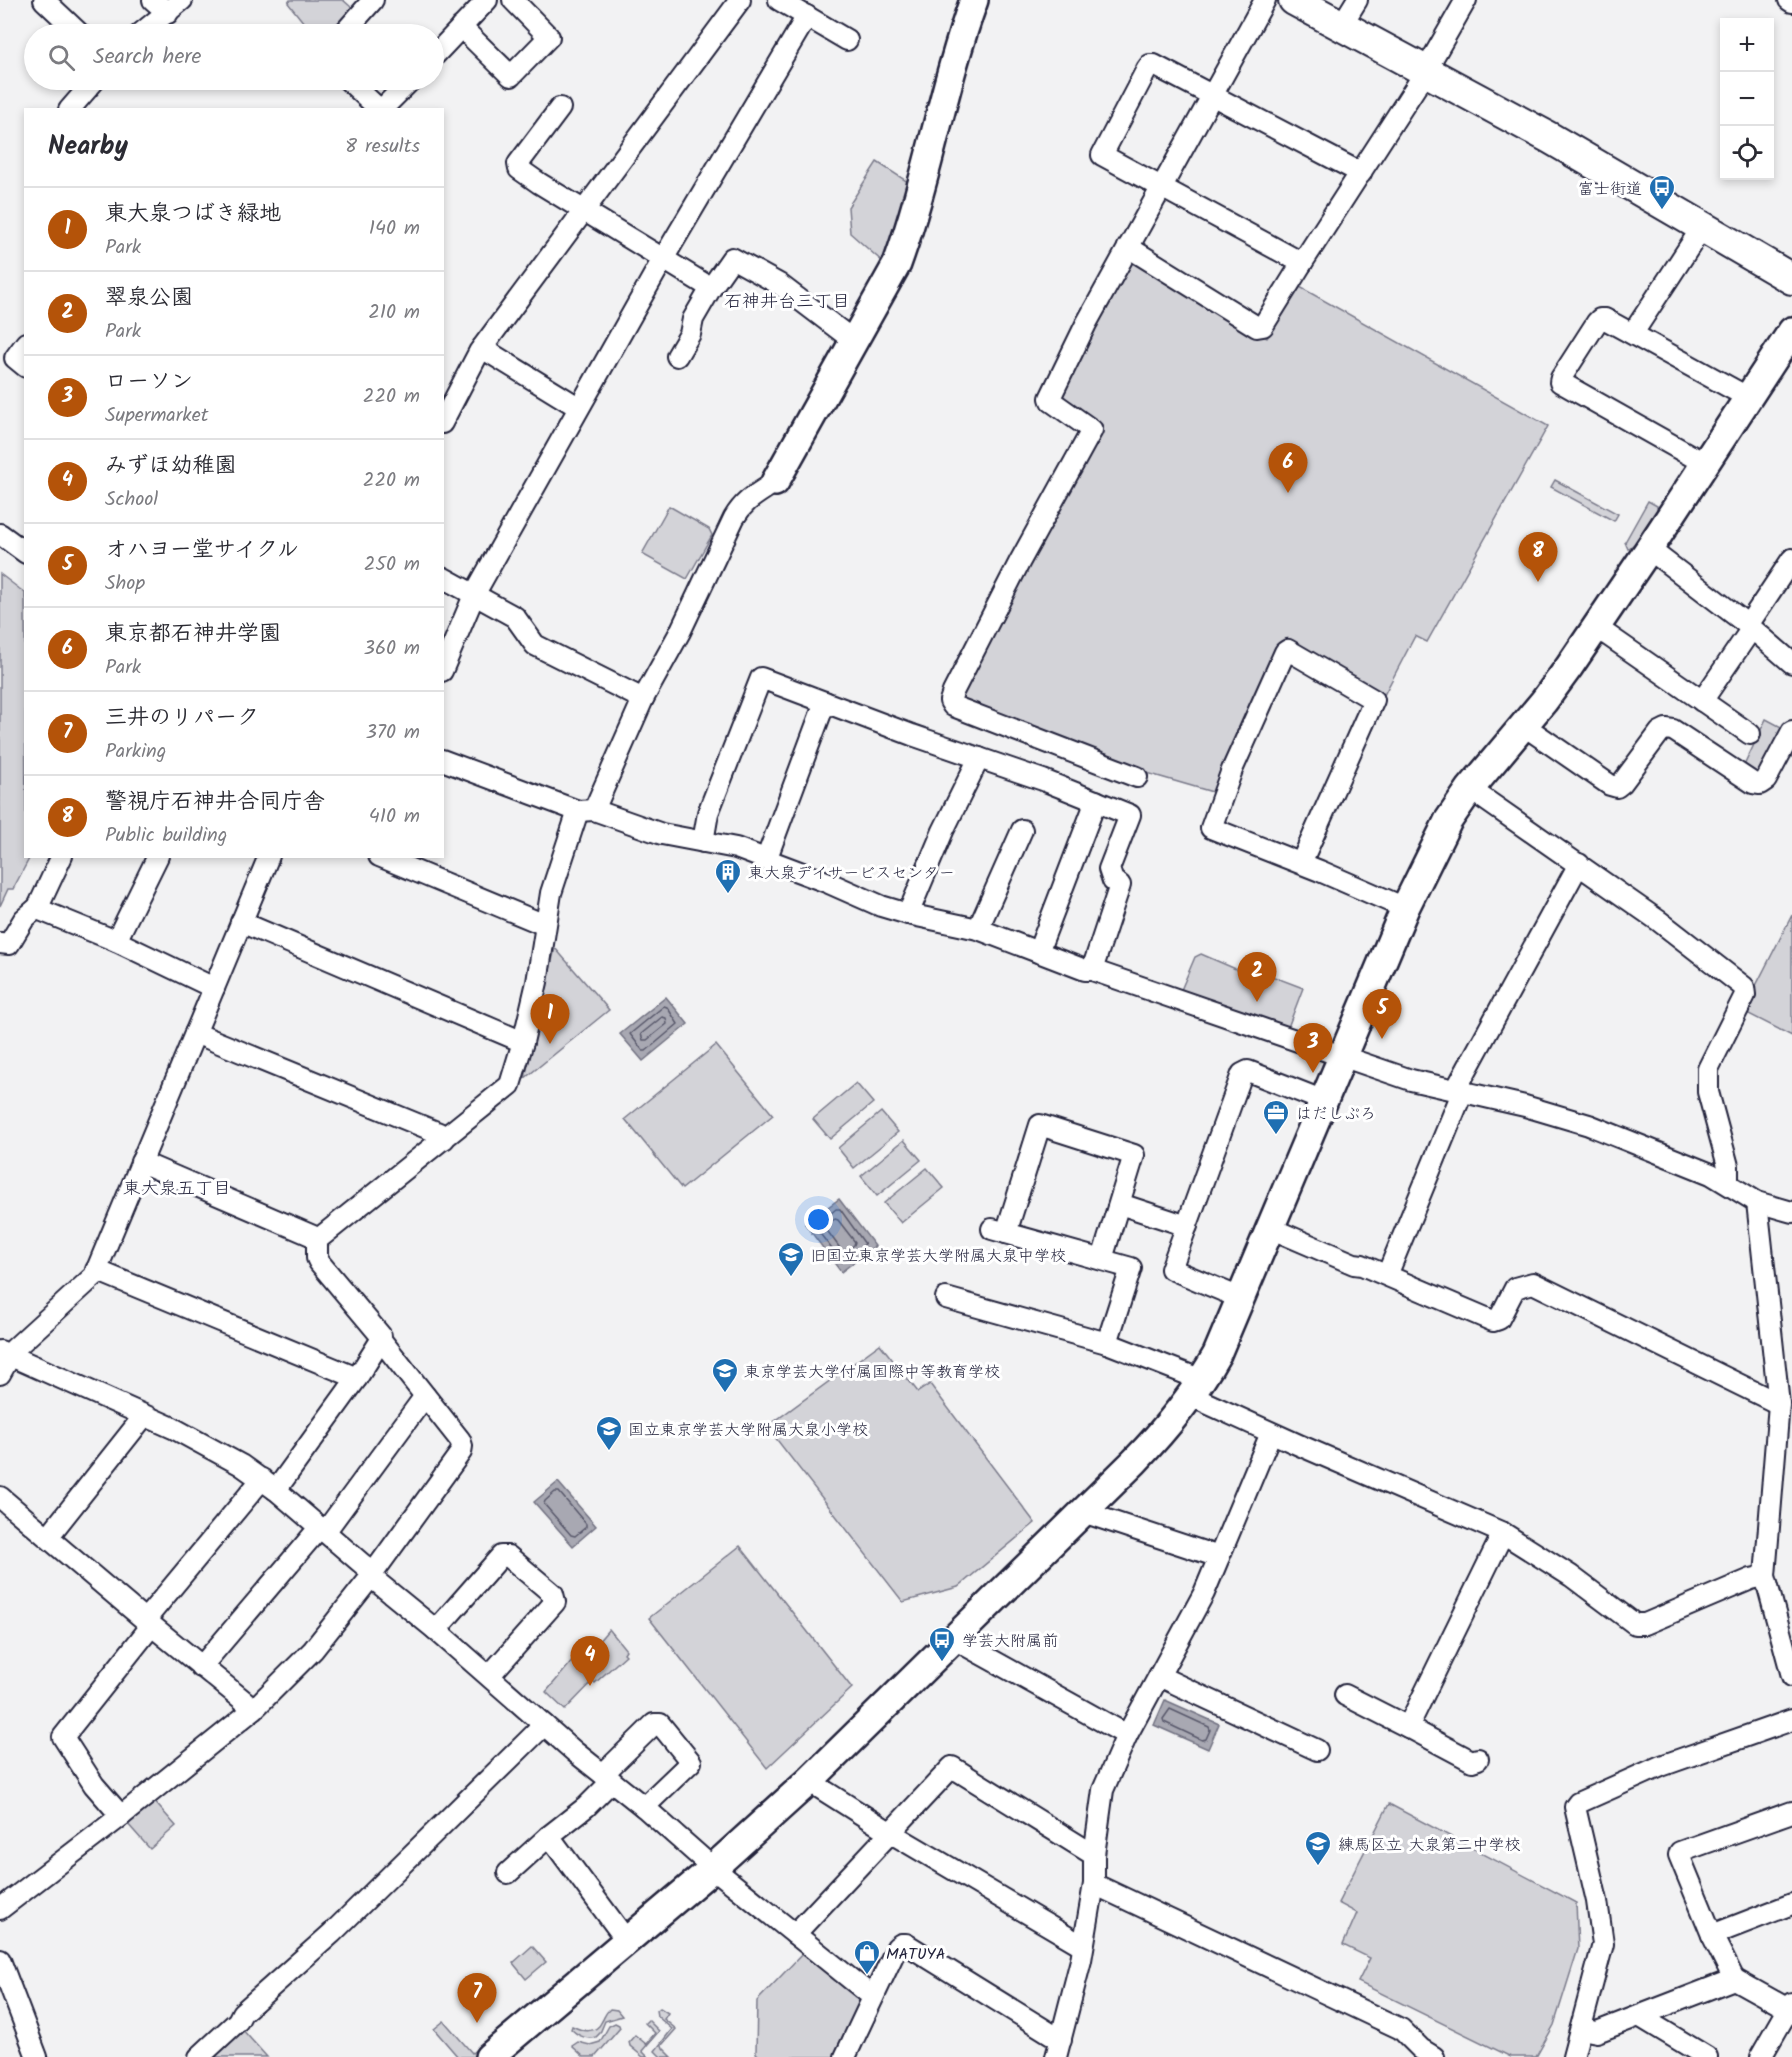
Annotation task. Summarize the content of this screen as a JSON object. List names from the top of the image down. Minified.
{"districts":["石神井台三丁目","東大泉五丁目"],"places":{"bus stop":["富士街道","学芸大附属前"],"building":["東大泉デイサービスセンター"],"office":["はだしぷろ"],"school or university":["旧国立東京学芸大学附属大泉中学校","東京学芸大学付属国際中等教育学校","国立東京学芸大学附属大泉小学校","練馬区立 大泉第二中学校"],"shop":["MATUYA"]},"page":{"map_buttons":["+","−"],"search":"Search here","heading":["Nearby","8 results"],"list":[{"mark":"1","name":"東大泉つばき緑地","note":"Park","value":"140 m"},{"mark":"2","name":"翠泉公園","note":"Park","value":"210 m"},{"mark":"3","name":"ローソン","note":"Supermarket","value":"220 m"},{"mark":"4","name":"みずほ幼稚園","note":"School","value":"220 m"},{"mark":"5","name":"オハヨー堂サイクル","note":"Shop","value":"250 m"},{"mark":"6","name":"東京都石神井学園","note":"Park","value":"360 m"},{"mark":"7","name":"三井のリパーク","note":"Parking","value":"370 m"},{"mark":"8","name":"警視庁石神井合同庁舎","note":"Public building","value":"410 m"}],"pins":["6","8","2","5","1","3","4","7"]}}
